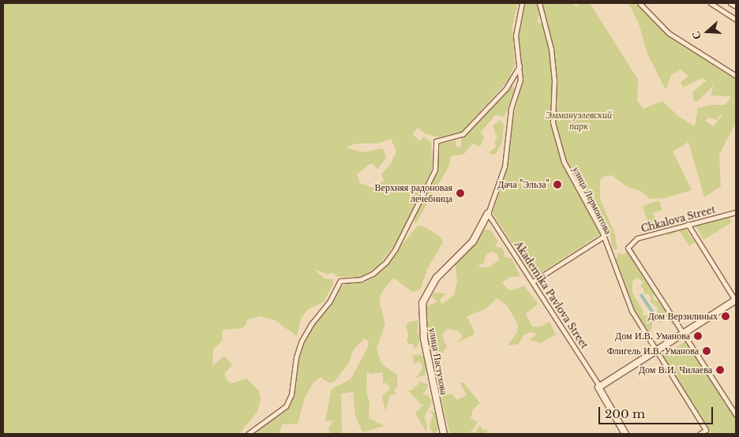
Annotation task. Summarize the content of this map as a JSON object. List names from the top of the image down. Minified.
{"streets":{"street":["улица Лермонтова","Chkalova Street","Akademika Pavlova Street","улица Пастухова"]},"crossings":[["Akademika Pavlova Street","улица Пастухова"]],"parks":["Эммануэлевский парк"],"places":["Дача \"Эльза\"","Верхняя радоновая лечебница","Дом Верзилиных","Дом И.В. Уманова","Флигель И.В. Уманова","Дом В.И. Чилаева"],"scale_bar":"200 m","north":"left"}
